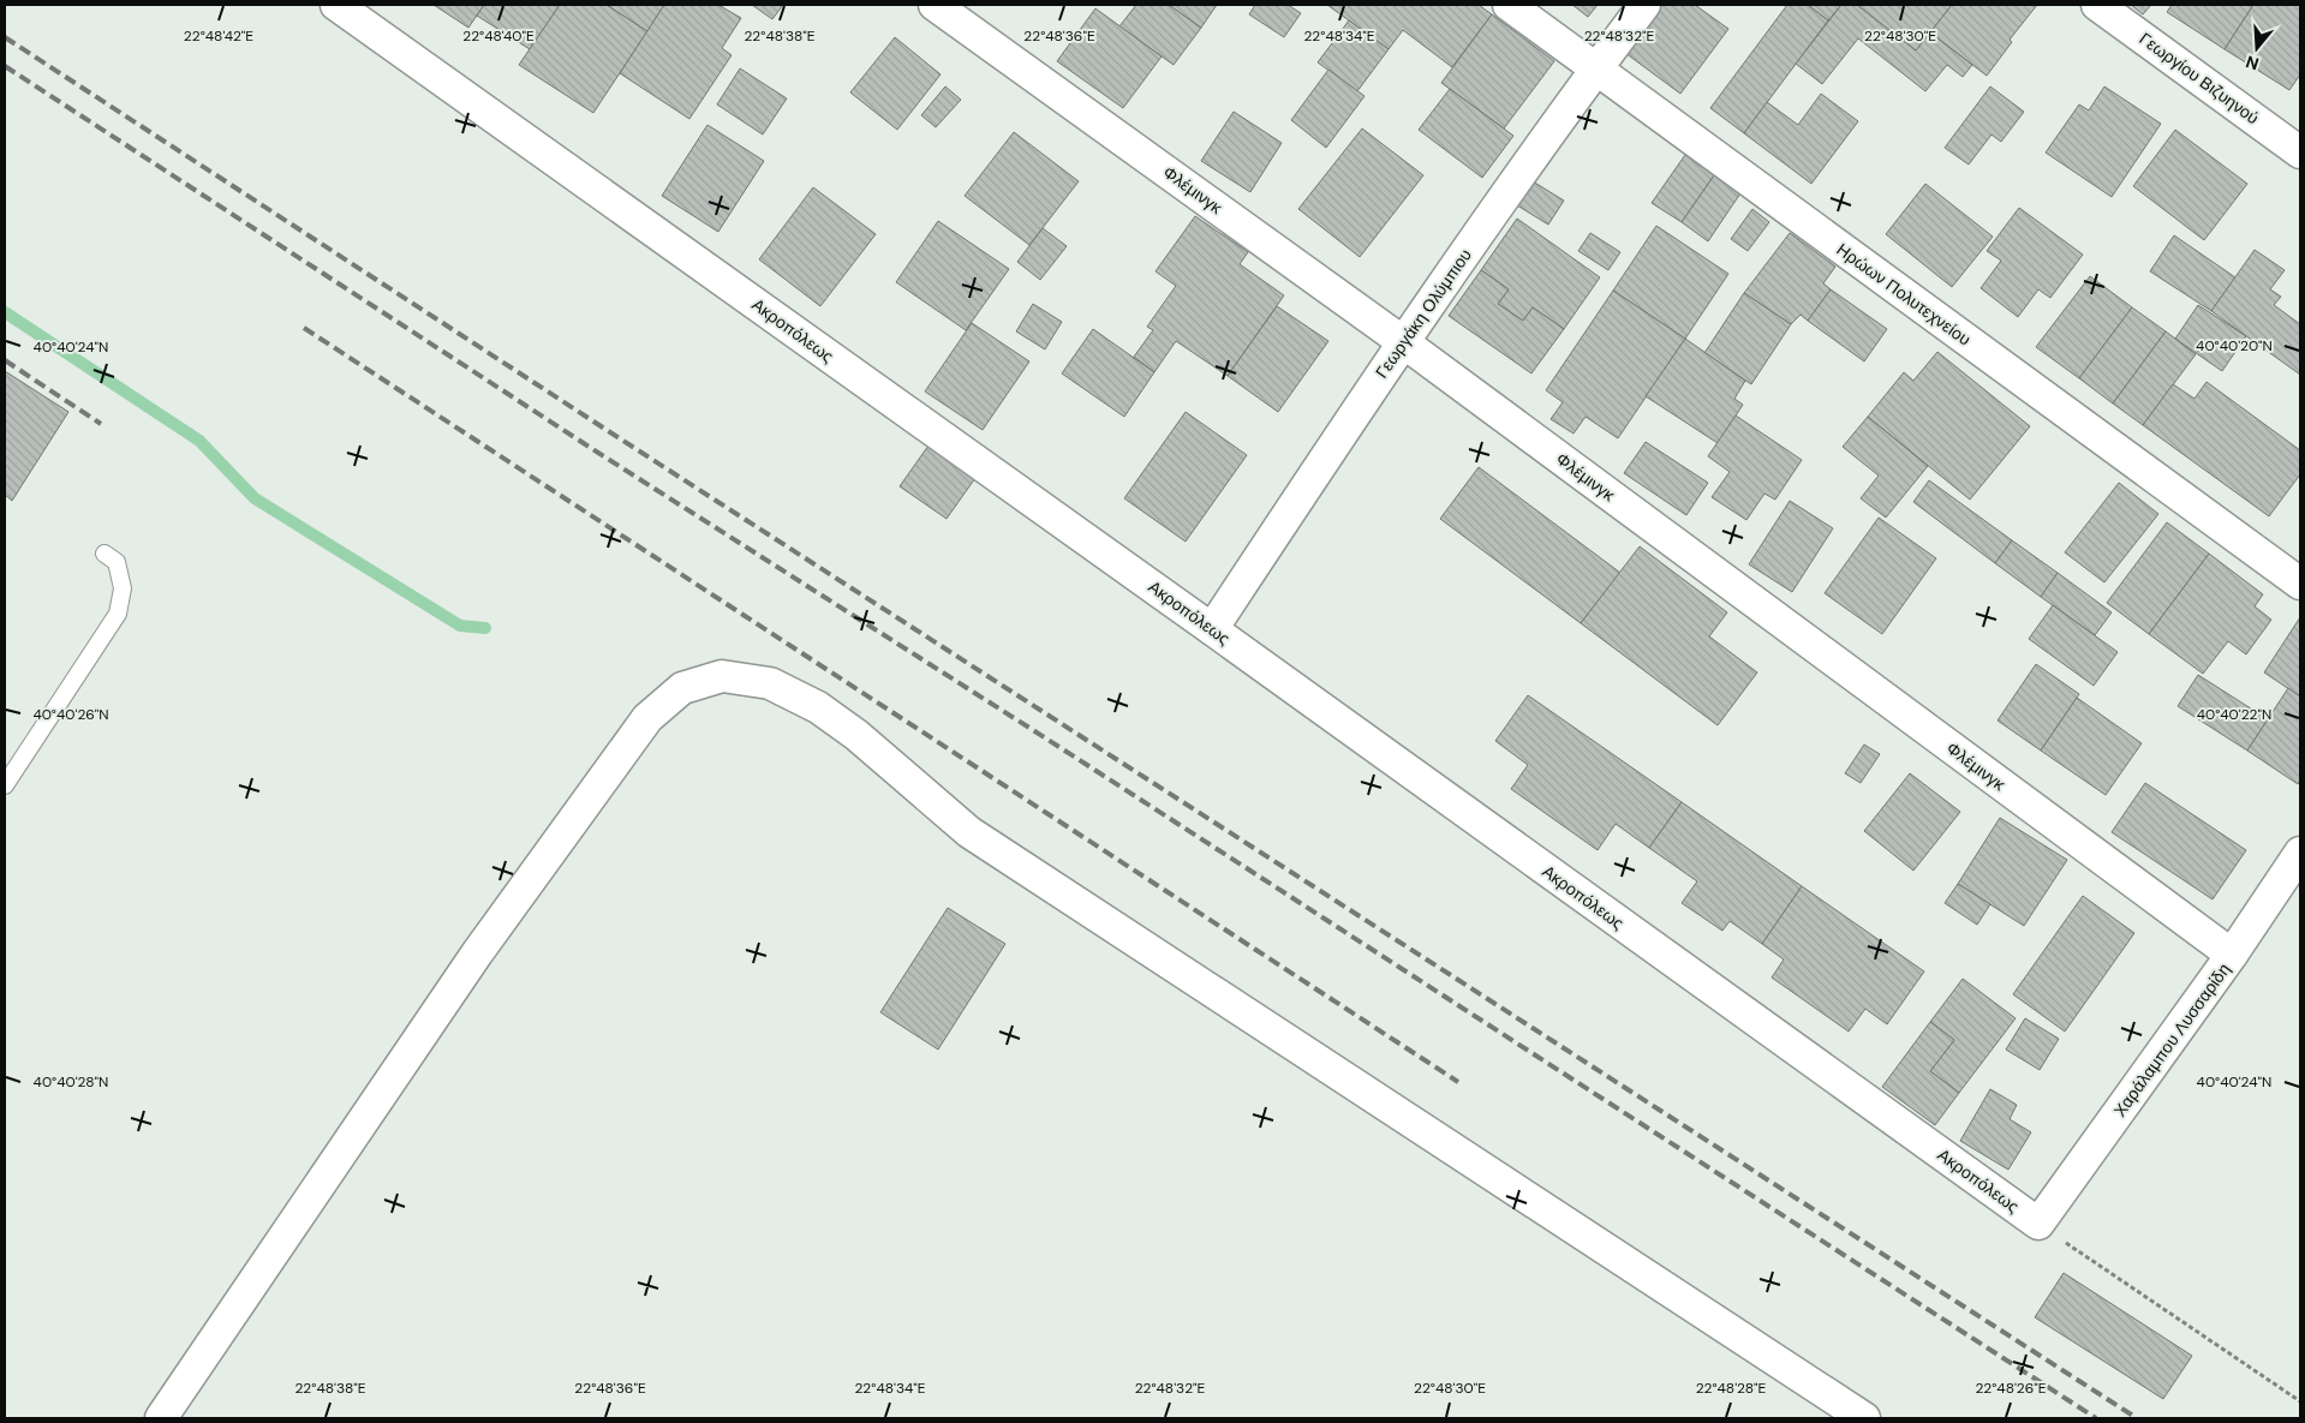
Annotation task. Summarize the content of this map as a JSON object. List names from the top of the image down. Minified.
{"streets":{"street":["Γεωργίου Βιζυηνού","Φλέμινγκ","Ηρώων Πολυτεχνείου","Γεωργάκη Ολύμπιου","Ακροπόλεως","Χαράλαμπου Λυσσαρίδη"]},"crossings":[["Φλέμινγκ","Γεωργάκη Ολύμπιου"],["Φλέμινγκ","Χαράλαμπου Λυσσαρίδη"],["Ηρώων Πολυτεχνείου","Γεωργάκη Ολύμπιου"],["Γεωργάκη Ολύμπιου","Ακροπόλεως"],["Ακροπόλεως","Χαράλαμπου Λυσσαρίδη"]],"north":"bottom","coordinates":["22°48'42\"E","22°48'40\"E","22°48'38\"E","22°48'36\"E","22°48'34\"E","22°48'32\"E","22°48'30\"E","40°40'20\"N","40°40'24\"N","40°40'22\"N","40°40'26\"N","40°40'28\"N","22°48'26\"E","22°48'28\"E"]}
